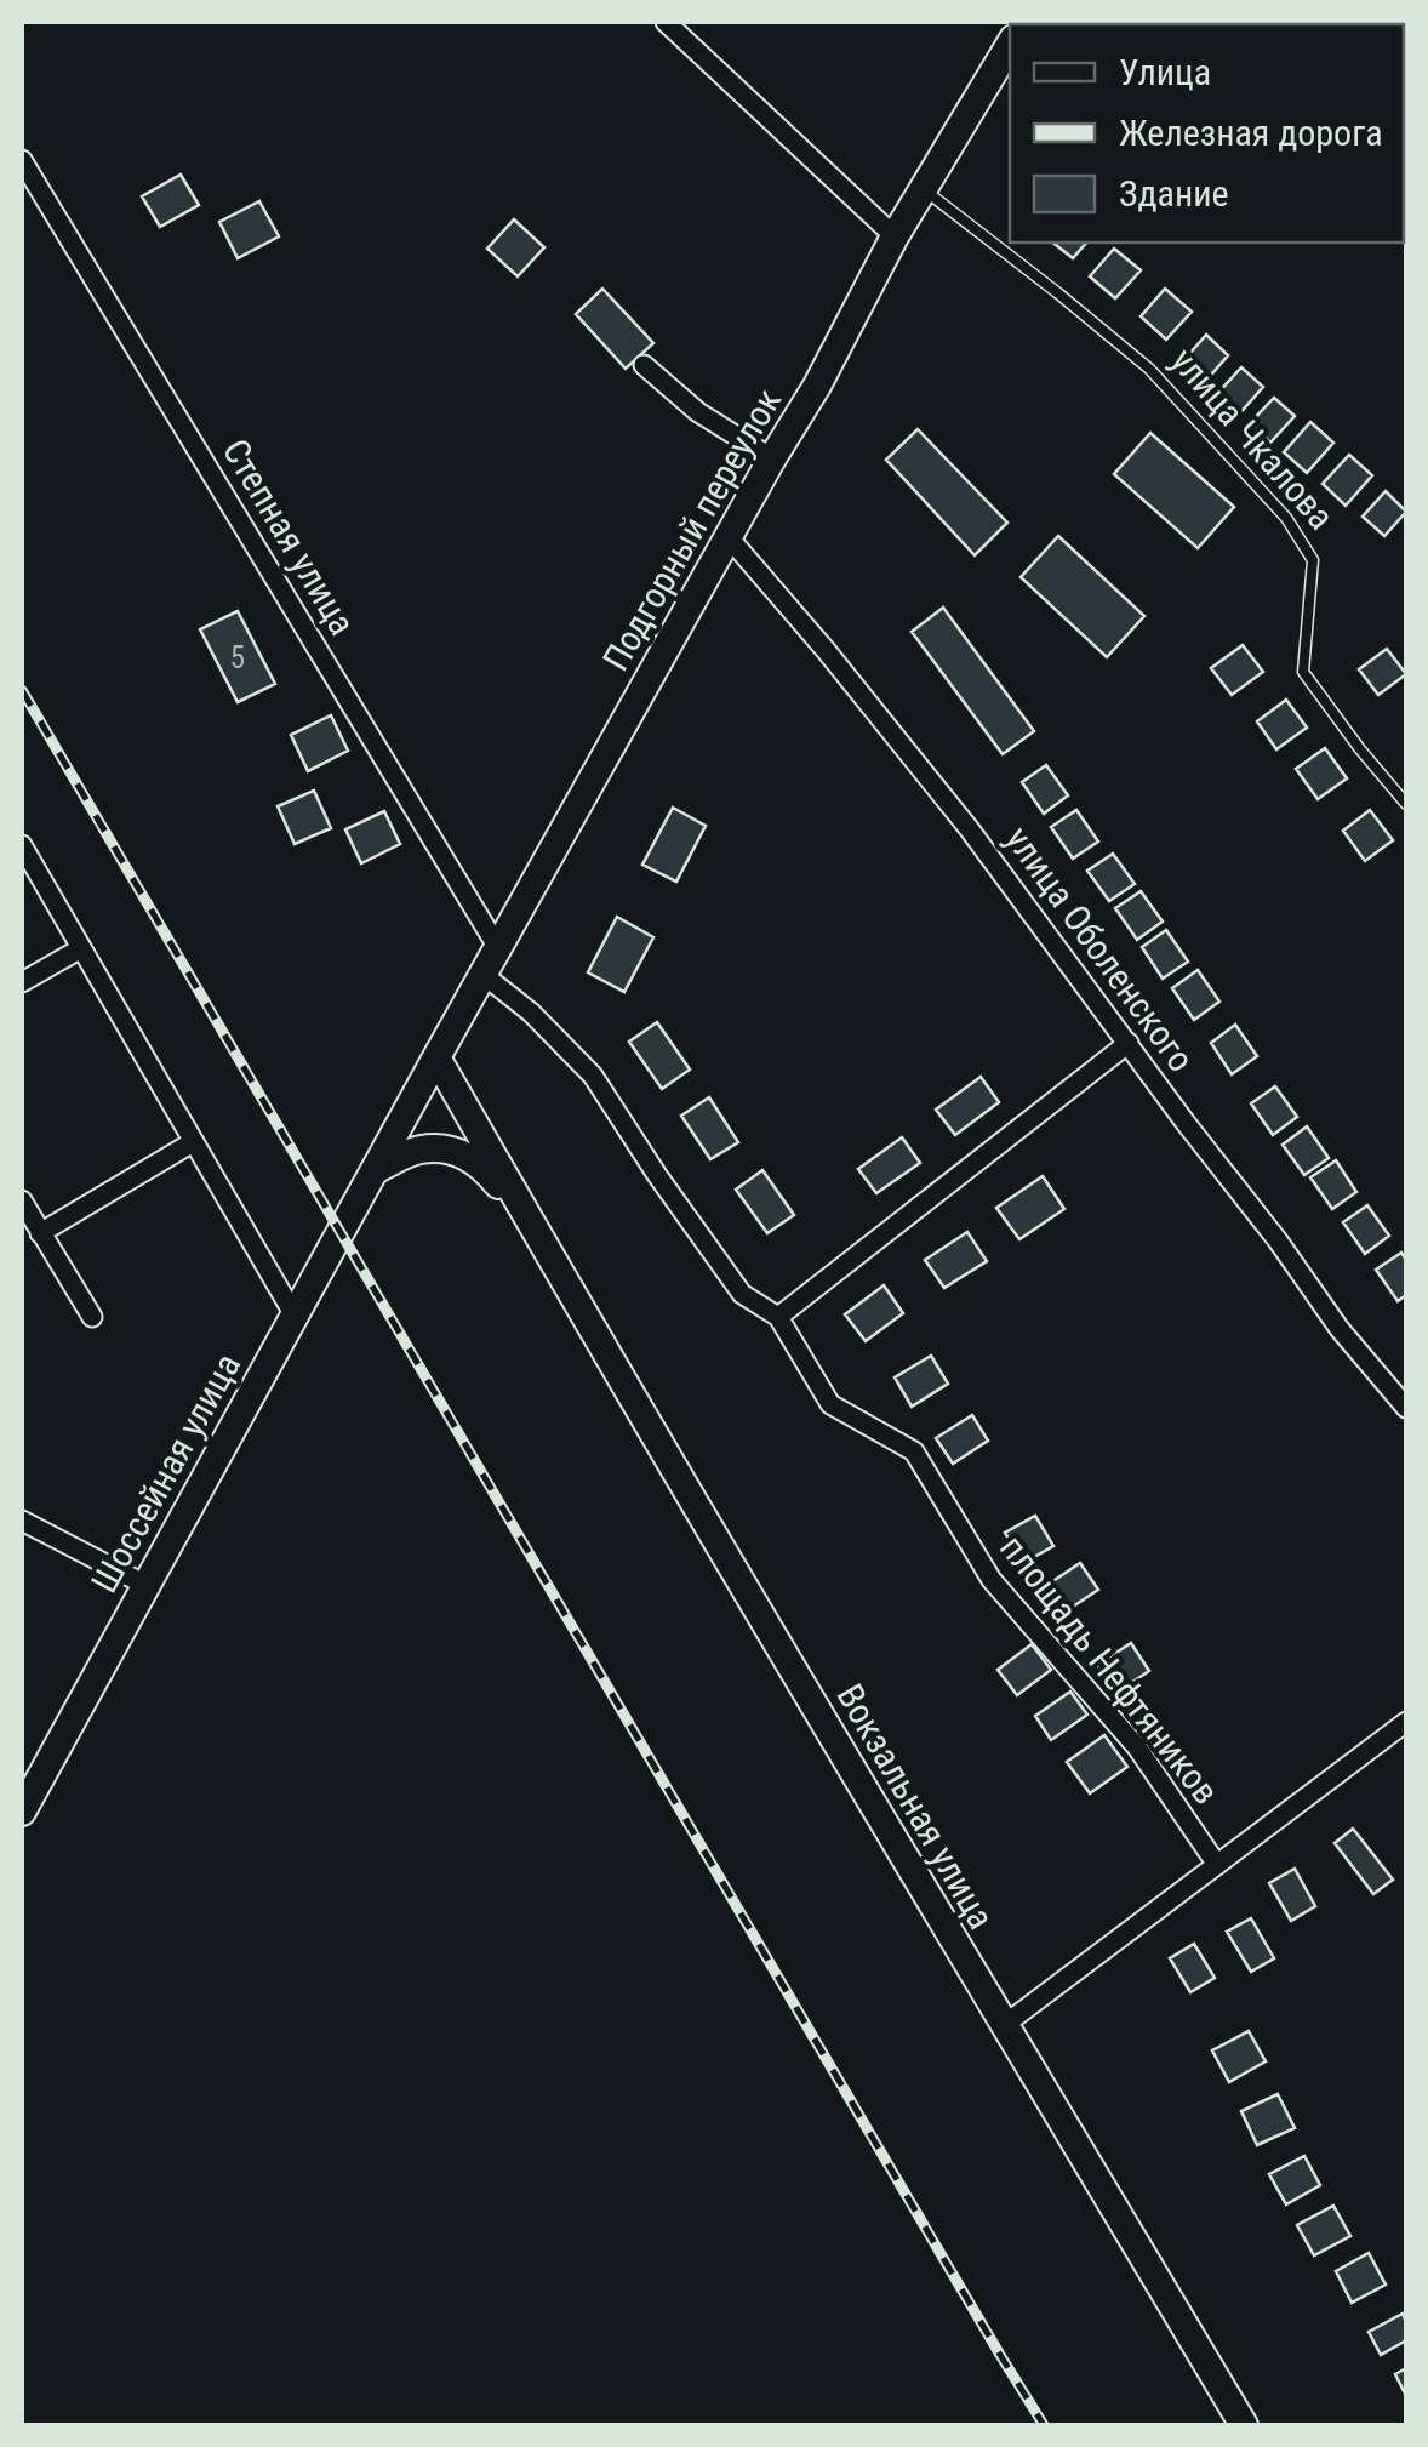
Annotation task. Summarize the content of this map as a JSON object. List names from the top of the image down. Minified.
{"streets":{"main road":["Подгорный переулок","Шоссейная улица","Вокзальная улица"],"street":["Степная улица","улица Оболенского","площадь Нефтяников"],"lane":["улица Чкалова"]},"crossings":[["улица Чкалова","Подгорный переулок"],["Подгорный переулок","Степная улица"],["Подгорный переулок","улица Оболенского"],["Подгорный переулок","Шоссейная улица"],["Подгорный переулок","площадь Нефтяников"]],"house_numbers":["5"],"legend":["Улица","Железная дорога","Здание"]}
